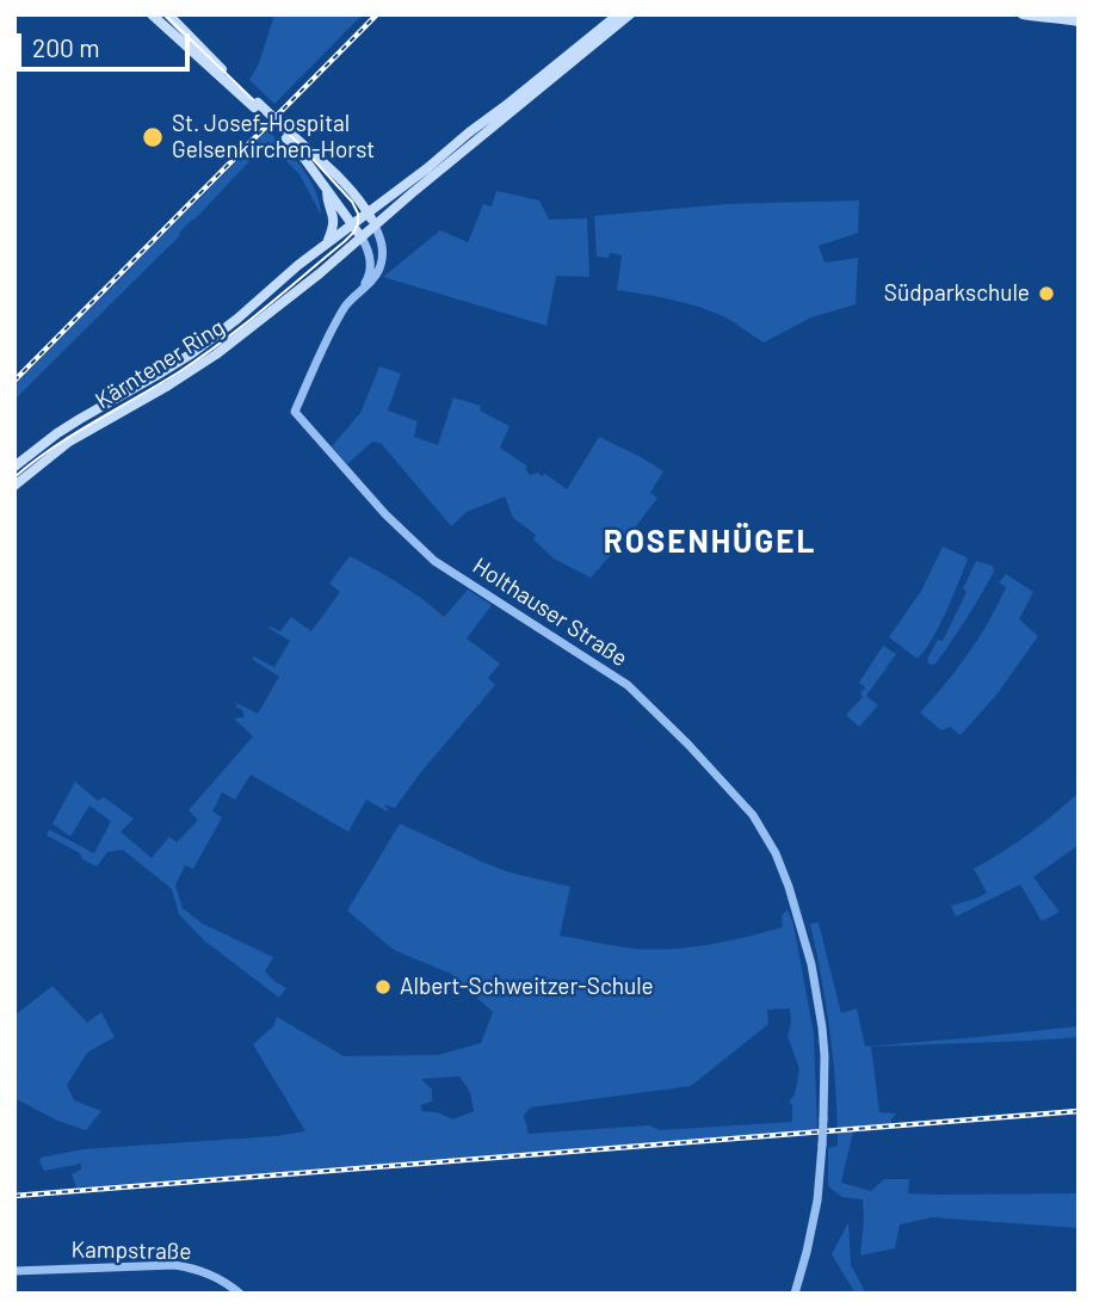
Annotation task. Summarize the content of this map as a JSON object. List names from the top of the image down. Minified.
{"streets":{"main road":["Kärntener Ring"],"street":["Holthauser Straße","Kampstraße"]},"districts":["ROSENHÜGEL"],"places":["St. Josef-Hospital Gelsenkirchen-Horst","Südparkschule","Albert-Schweitzer-Schule"],"scale_bar":"200 m"}
